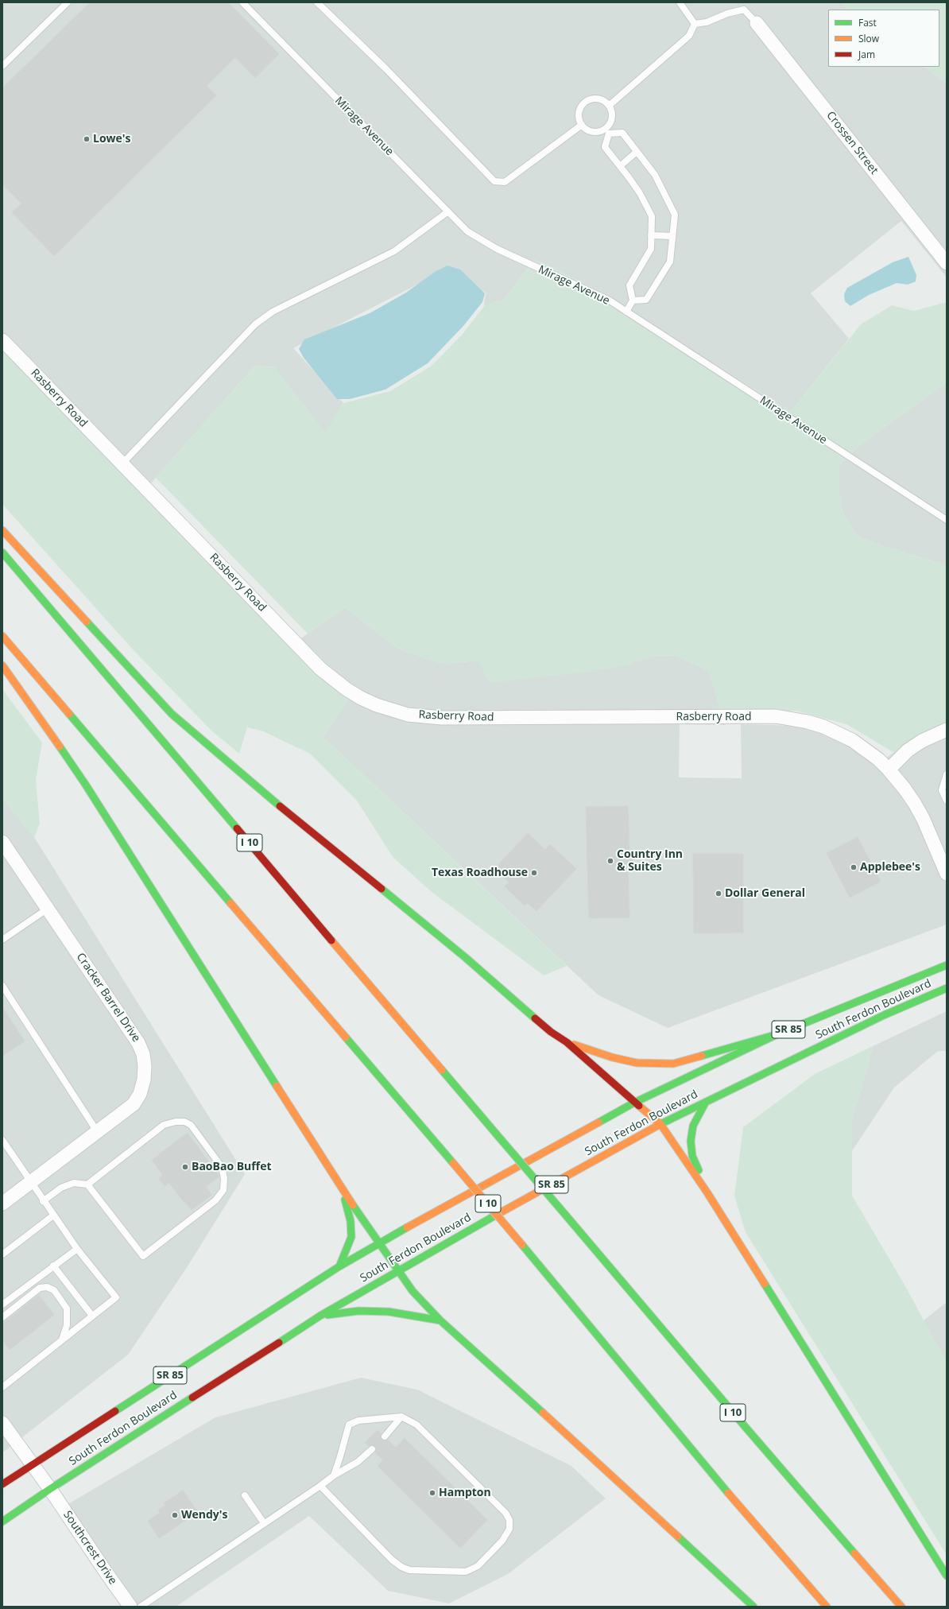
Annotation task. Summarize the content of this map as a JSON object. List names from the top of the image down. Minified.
{"streets":{"main road":["I 10","South Ferdon Boulevard","SR 85"],"street":["Crossen Street","Rasberry Road","Cracker Barrel Drive","Southcrest Drive"],"lane":["Mirage Avenue"]},"crossings":[["South Ferdon Boulevard","Southcrest Drive"]],"places":["Lowe's","Country Inn & Suites","Applebee's","Texas Roadhouse","Dollar General","BaoBao Buffet","Hampton","Wendy's"],"legend":["Fast","Slow","Jam"]}
